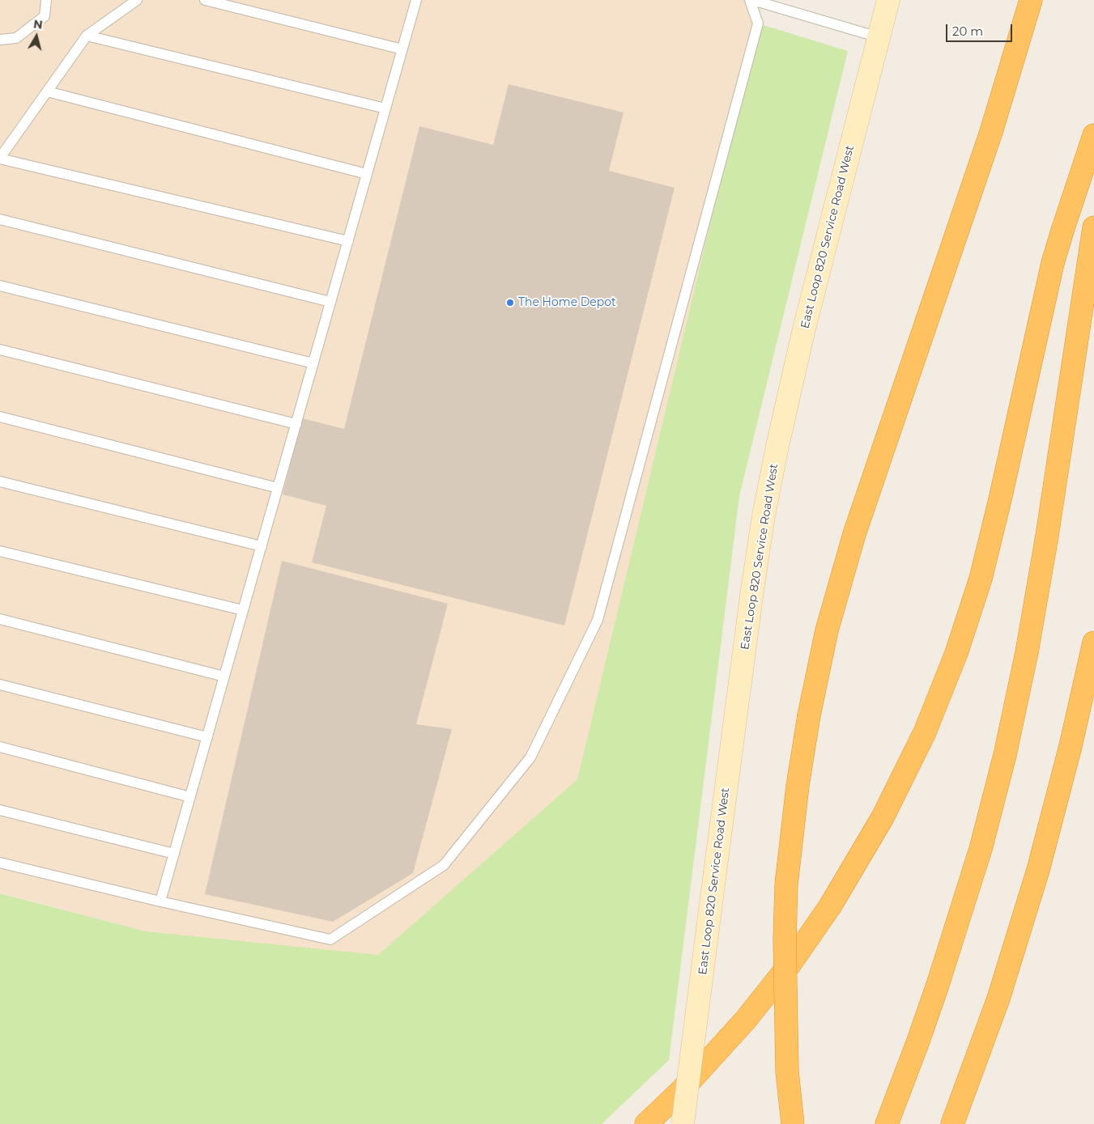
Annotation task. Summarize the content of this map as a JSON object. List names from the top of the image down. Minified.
{"streets":{"main road":["East Loop 820 Service Road West"]},"places":["The Home Depot"],"scale_bar":"20 m","north":"top"}
